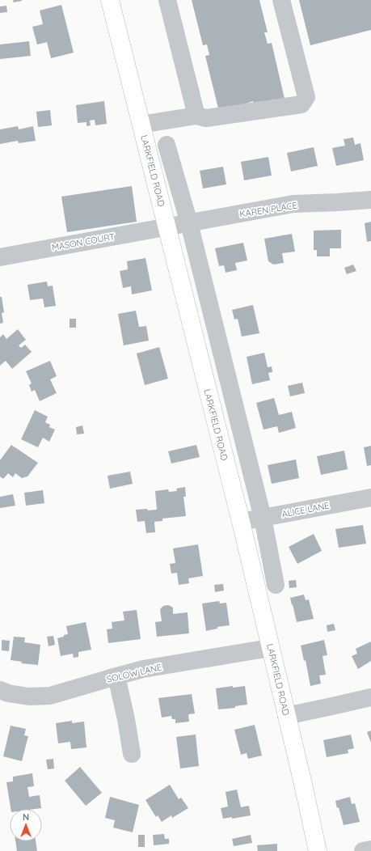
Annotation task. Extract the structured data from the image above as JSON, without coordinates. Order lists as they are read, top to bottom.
{
  "streets": {
    "main road": ["LARKFIELD ROAD"],
    "street": [
      "KAREN PLACE",
      "MASON COURT",
      "ALICE LANE",
      "SOLOW LANE"
    ]
  },
  "crossings": [
    ["LARKFIELD ROAD", "KAREN PLACE"],
    ["LARKFIELD ROAD", "MASON COURT"],
    ["LARKFIELD ROAD", "ALICE LANE"],
    ["LARKFIELD ROAD", "SOLOW LANE"],
    ["KAREN PLACE", "MASON COURT"]
  ],
  "north": "top"
}
